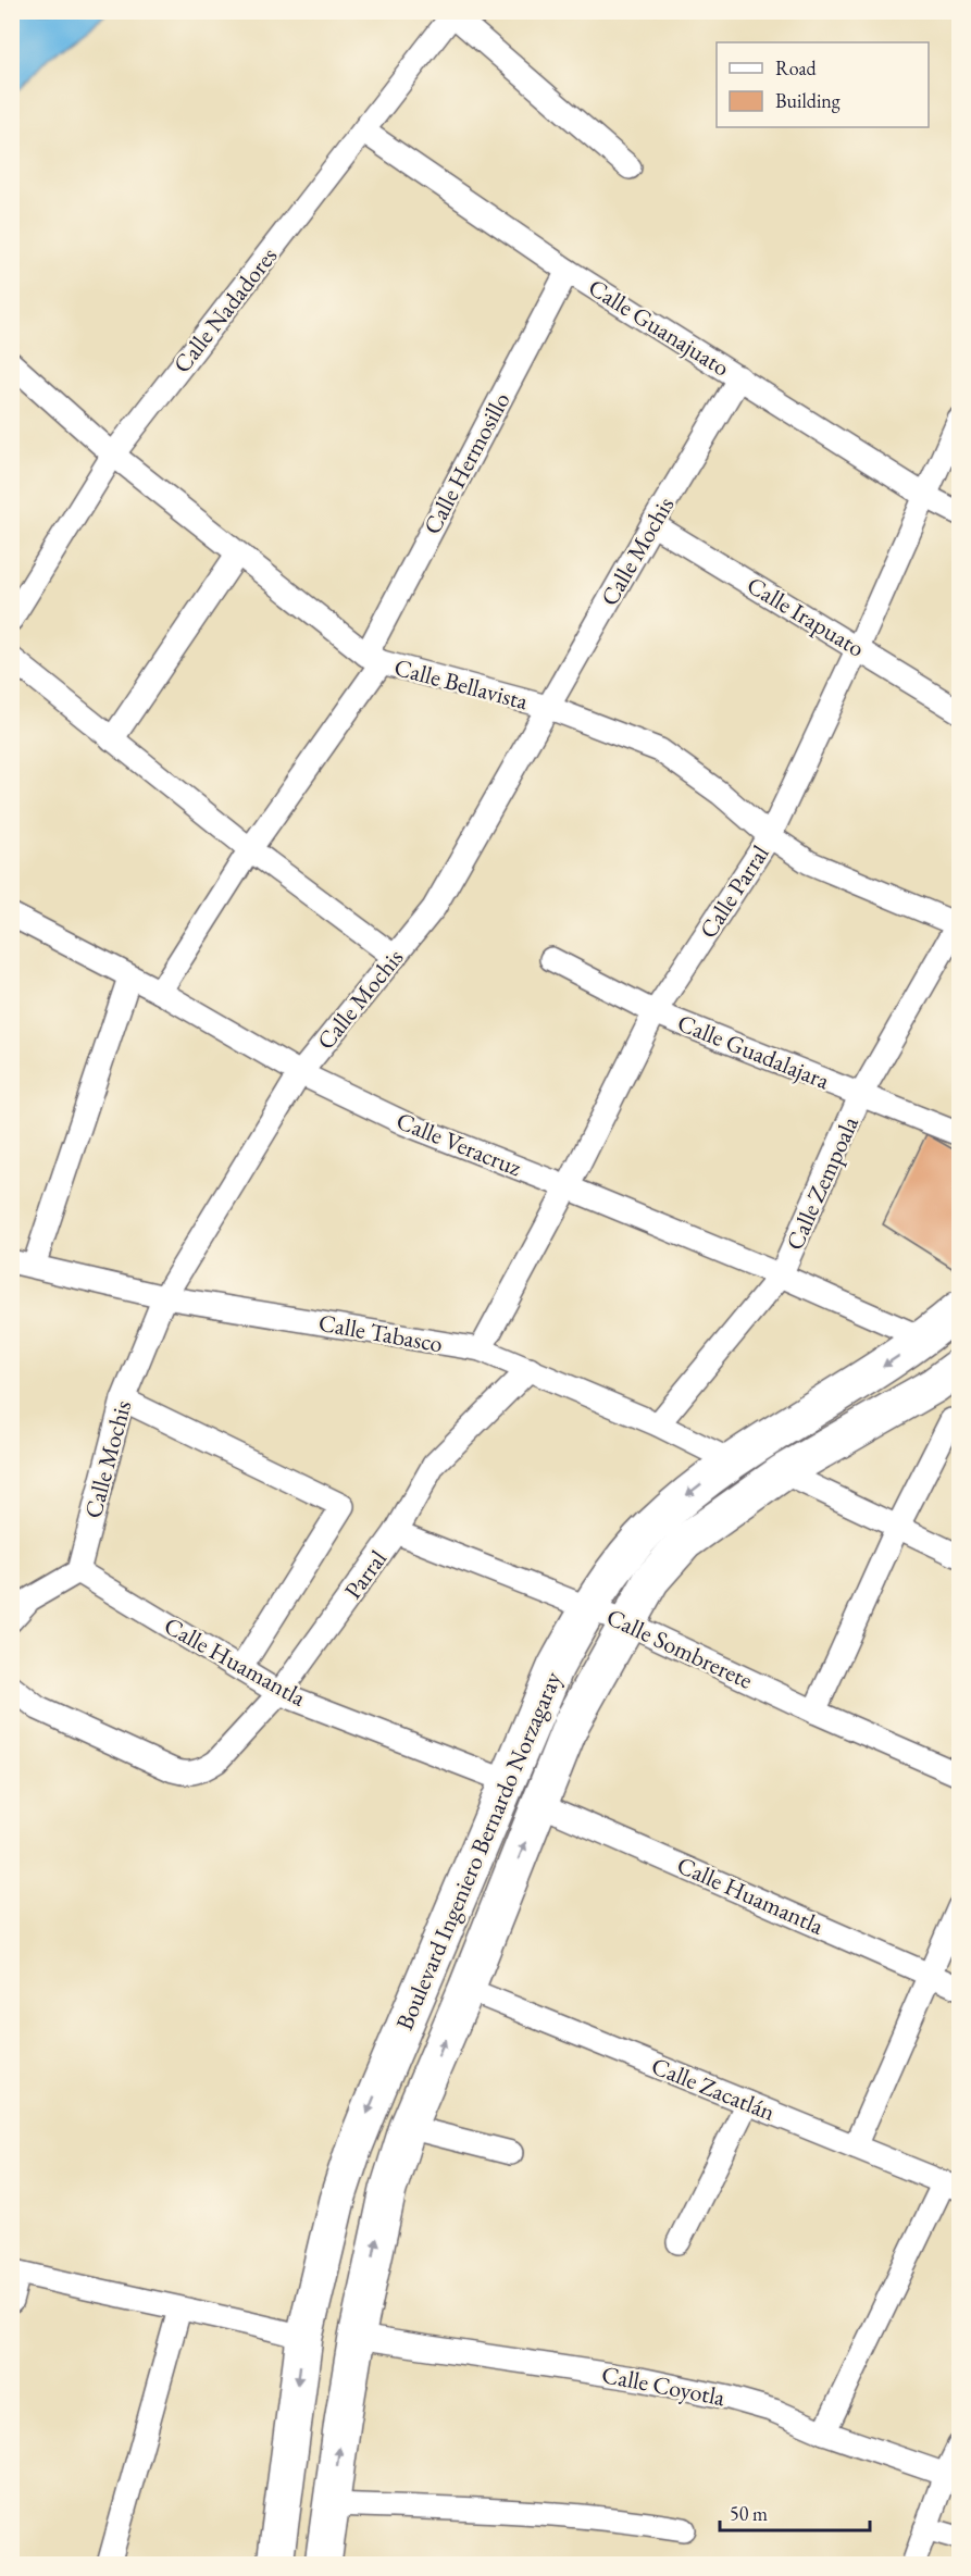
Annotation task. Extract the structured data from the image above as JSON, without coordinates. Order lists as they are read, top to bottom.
{
  "streets": {
    "main road": ["Boulevard Ingeniero Bernardo Norzagaray"],
    "street": [
      "Calle Nadadores",
      "Calle Guanajuato",
      "Calle Hermosillo",
      "Calle Mochis",
      "Calle Irapuato",
      "Calle Bellavista",
      "Calle Parral",
      "Calle Guadalajara",
      "Calle Veracruz",
      "Calle Zempoala",
      "Calle Tabasco",
      "Parral",
      "Calle Sombrerete",
      "Calle Huamantla",
      "Calle Zacatlán",
      "Calle Coyotla"
    ]
  },
  "crossings": [
    ["Calle Nadadores", "Calle Guanajuato"],
    ["Calle Nadadores", "Calle Bellavista"],
    ["Calle Guanajuato", "Calle Hermosillo"],
    ["Calle Guanajuato", "Calle Mochis"],
    ["Calle Guanajuato", "Calle Parral"],
    ["Calle Hermosillo", "Calle Bellavista"],
    ["Calle Hermosillo", "Calle Veracruz"],
    ["Calle Mochis", "Calle Irapuato"],
    ["Calle Mochis", "Calle Bellavista"],
    ["Calle Mochis", "Calle Veracruz"],
    ["Calle Mochis", "Calle Tabasco"],
    ["Calle Mochis", "Calle Huamantla"],
    ["Calle Irapuato", "Calle Parral"],
    ["Calle Bellavista", "Calle Parral"],
    ["Calle Bellavista", "Calle Zempoala"],
    ["Calle Parral", "Calle Guadalajara"],
    ["Calle Parral", "Calle Veracruz"],
    ["Calle Parral", "Calle Tabasco"],
    ["Calle Guadalajara", "Calle Zempoala"],
    ["Calle Veracruz", "Calle Zempoala"],
    ["Calle Veracruz", "Boulevard Ingeniero Bernardo Norzagaray"],
    ["Calle Zempoala", "Calle Tabasco"],
    ["Calle Tabasco", "Parral"],
    ["Calle Tabasco", "Boulevard Ingeniero Bernardo Norzagaray"],
    ["Parral", "Calle Sombrerete"],
    ["Parral", "Calle Huamantla"],
    ["Calle Sombrerete", "Boulevard Ingeniero Bernardo Norzagaray"],
    ["Calle Huamantla", "Boulevard Ingeniero Bernardo Norzagaray"],
    ["Boulevard Ingeniero Bernardo Norzagaray", "Calle Zacatlán"],
    ["Boulevard Ingeniero Bernardo Norzagaray", "Calle Coyotla"]
  ],
  "legend": ["Road", "Building"],
  "scale_bar": "50 m"
}
